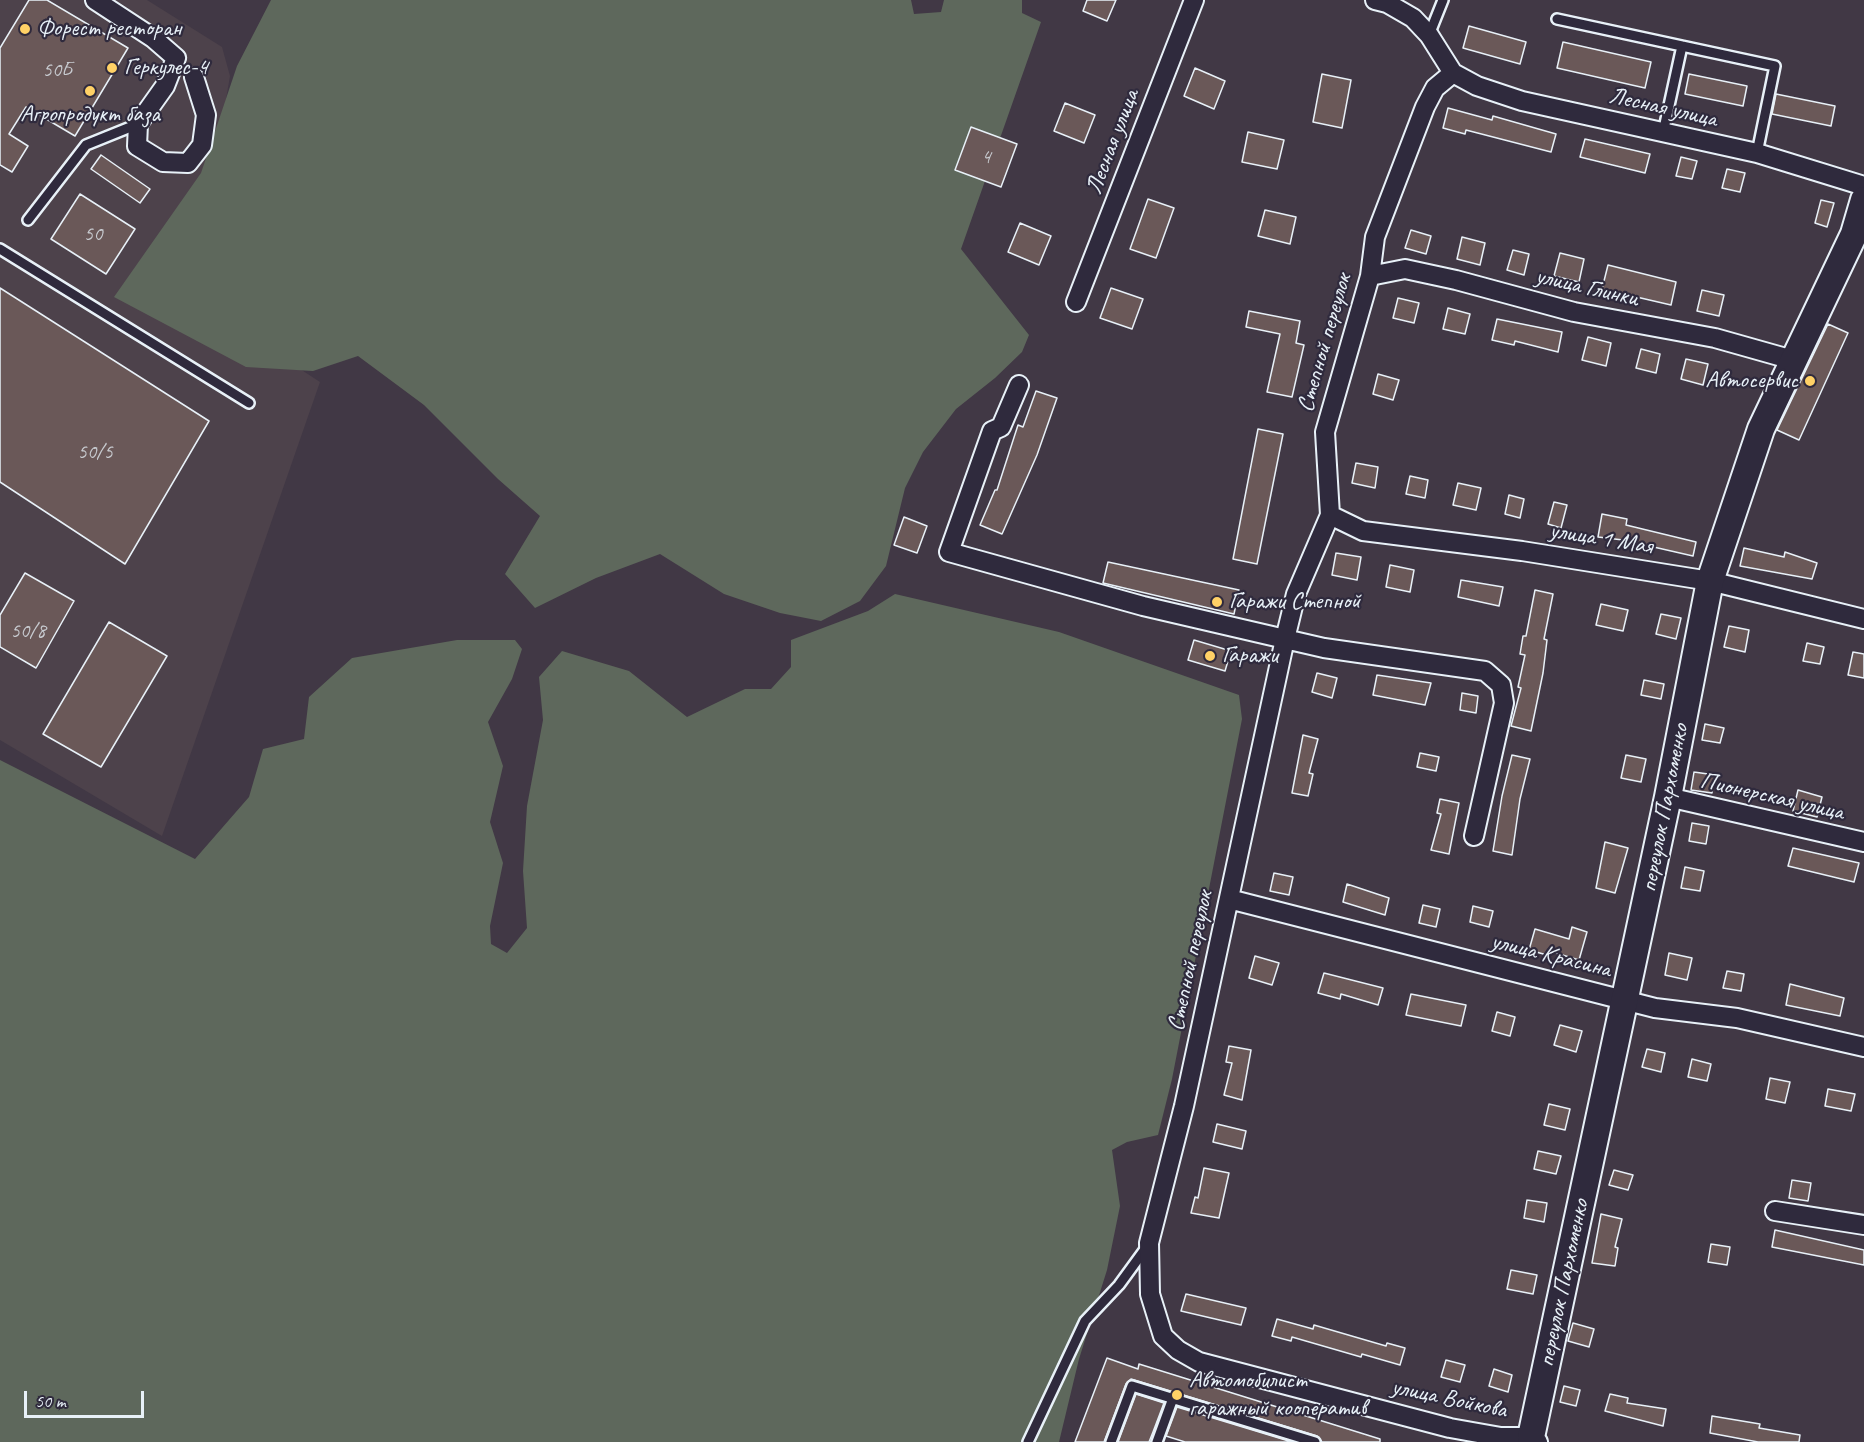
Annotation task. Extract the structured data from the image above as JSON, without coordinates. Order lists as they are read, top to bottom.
{
  "streets": {
    "street": [
      "Лесная улица",
      "улица Глинки",
      "Степной переулок",
      "улица 1 Мая",
      "Пионерская улица",
      "переулок Пархоменко",
      "улица Красина",
      "улица Войкова"
    ]
  },
  "crossings": [
    ["Лесная улица", "Степной переулок"],
    ["улица Глинки", "Степной переулок"],
    ["улица Глинки", "переулок Пархоменко"],
    ["Степной переулок", "улица 1 Мая"],
    ["Степной переулок", "улица Красина"],
    ["Степной переулок", "улица Войкова"],
    ["улица 1 Мая", "переулок Пархоменко"],
    ["Пионерская улица", "переулок Пархоменко"],
    ["переулок Пархоменко", "улица Красина"],
    ["переулок Пархоменко", "улица Войкова"]
  ],
  "places": [
    "Форест ресторан",
    "Геркулес-4",
    "Агропродукт база",
    "Автосервис",
    "Гаражи Степной",
    "Гаражи",
    "Автомобилист гаражный кооператив"
  ],
  "house_numbers": [
    "50Б",
    "4",
    "50",
    "50/5",
    "50/8"
  ],
  "scale_bar": "50 m"
}
